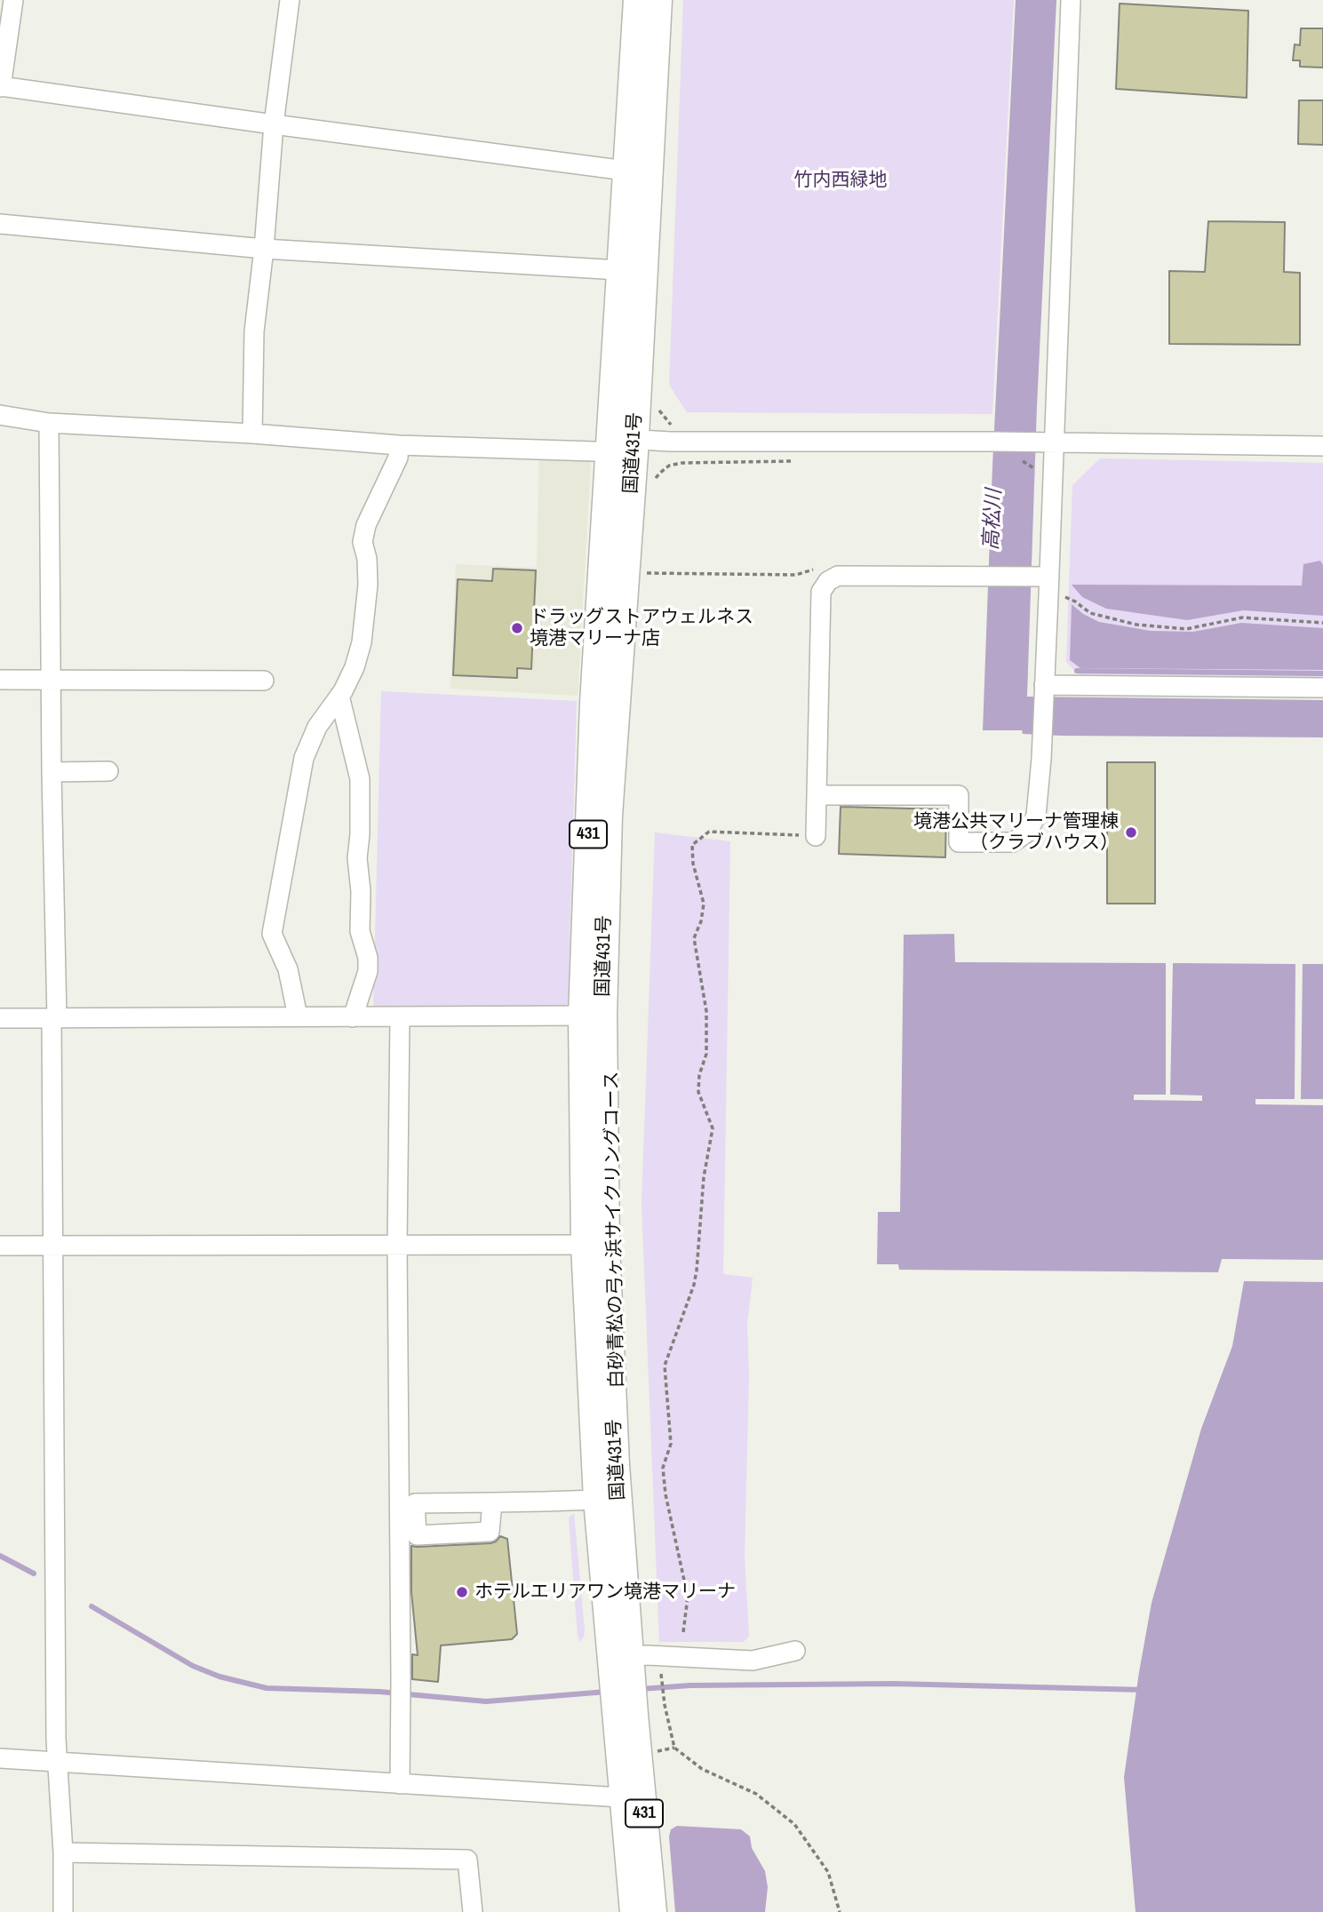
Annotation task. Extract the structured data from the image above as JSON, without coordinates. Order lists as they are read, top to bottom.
{
  "streets": {
    "highway": ["国道431号", "431"]
  },
  "water": ["高松川"],
  "parks": ["竹内西緑地"],
  "places": ["ドラッグストアウェルネス 境港マリーナ店", "境港公共マリーナ管理棟 （クラブハウス）", "ホテルエリアワン境港マリーナ"]
}
